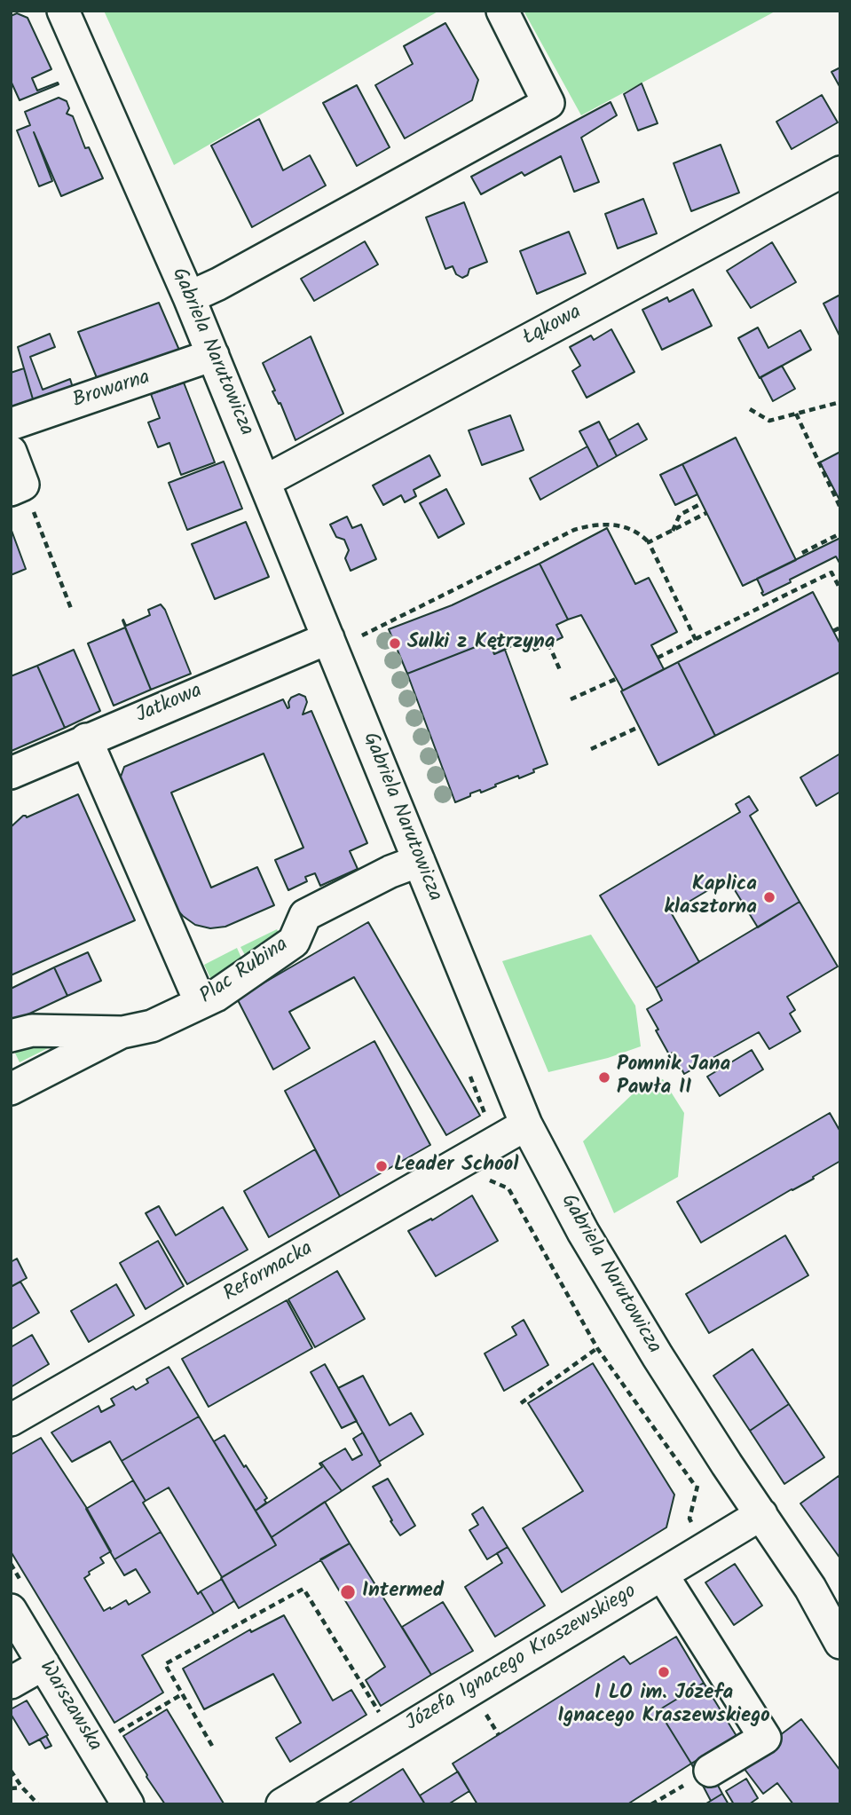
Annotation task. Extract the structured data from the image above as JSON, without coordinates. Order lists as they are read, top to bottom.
{
  "streets": {
    "street": [
      "Łąkowa",
      "Gabriela Narutowicza",
      "Browarna",
      "Jatkowa",
      "Plac Rubina",
      "Reformacka",
      "Józefa Ignacego Kraszewskiego",
      "Warszawska"
    ]
  },
  "crossings": [
    ["Łąkowa", "Gabriela Narutowicza"],
    ["Gabriela Narutowicza", "Browarna"],
    ["Gabriela Narutowicza", "Jatkowa"],
    ["Gabriela Narutowicza", "Plac Rubina"],
    ["Gabriela Narutowicza", "Reformacka"],
    ["Gabriela Narutowicza", "Józefa Ignacego Kraszewskiego"]
  ],
  "places": [
    "Sulki z Kętrzyna",
    "Kaplica klasztorna",
    "Pomnik Jana Pawła II",
    "Leader School",
    "Intermed",
    "I LO im. Józefa Ignacego Kraszewskiego"
  ]
}
